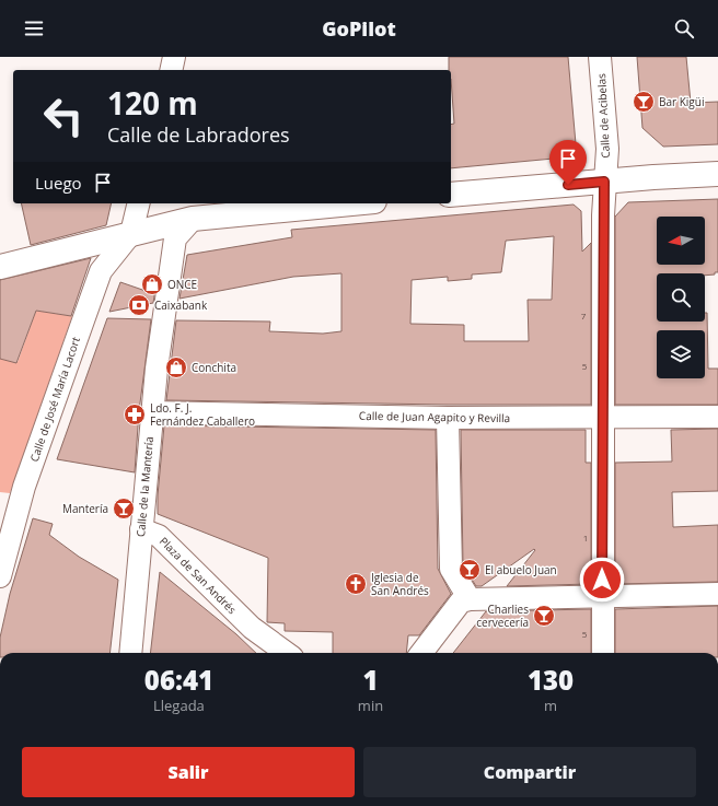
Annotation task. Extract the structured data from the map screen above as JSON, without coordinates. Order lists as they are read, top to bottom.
{
  "streets": {
    "street": [
      "Calle de Acibelas",
      "Calle de José María Lacort",
      "Calle de Juan Agapito y Revilla",
      "Calle de la Mantería",
      "Plaza de San Andrés"
    ]
  },
  "crossings": [
    ["Calle de Acibelas", "Calle de Juan Agapito y Revilla"],
    ["Calle de Juan Agapito y Revilla", "Calle de la Mantería"],
    ["Calle de la Mantería", "Plaza de San Andrés"]
  ],
  "places": {
    "bar": [
      "Bar Kigüi",
      "Mantería",
      "El abuelo Juan",
      "Charlies cervecería"
    ],
    "shop": ["ONCE", "Conchita"],
    "bank": ["Caixabank"],
    "pharmacy": ["Ldo. F. J. Fernández Caballero"],
    "church": ["Iglesia de San Andrés"]
  },
  "house_numbers": [
    "7",
    "5",
    "1",
    "5"
  ],
  "north": "left",
  "page": {
    "header": "GoPilot",
    "turn": ["120 m", "Calle de Labradores"],
    "then": "Luego",
    "eta": [
      "06:41",
      "Llegada",
      "1",
      "min",
      "130",
      "m"
    ],
    "buttons": ["Salir", "Compartir"]
  }
}
